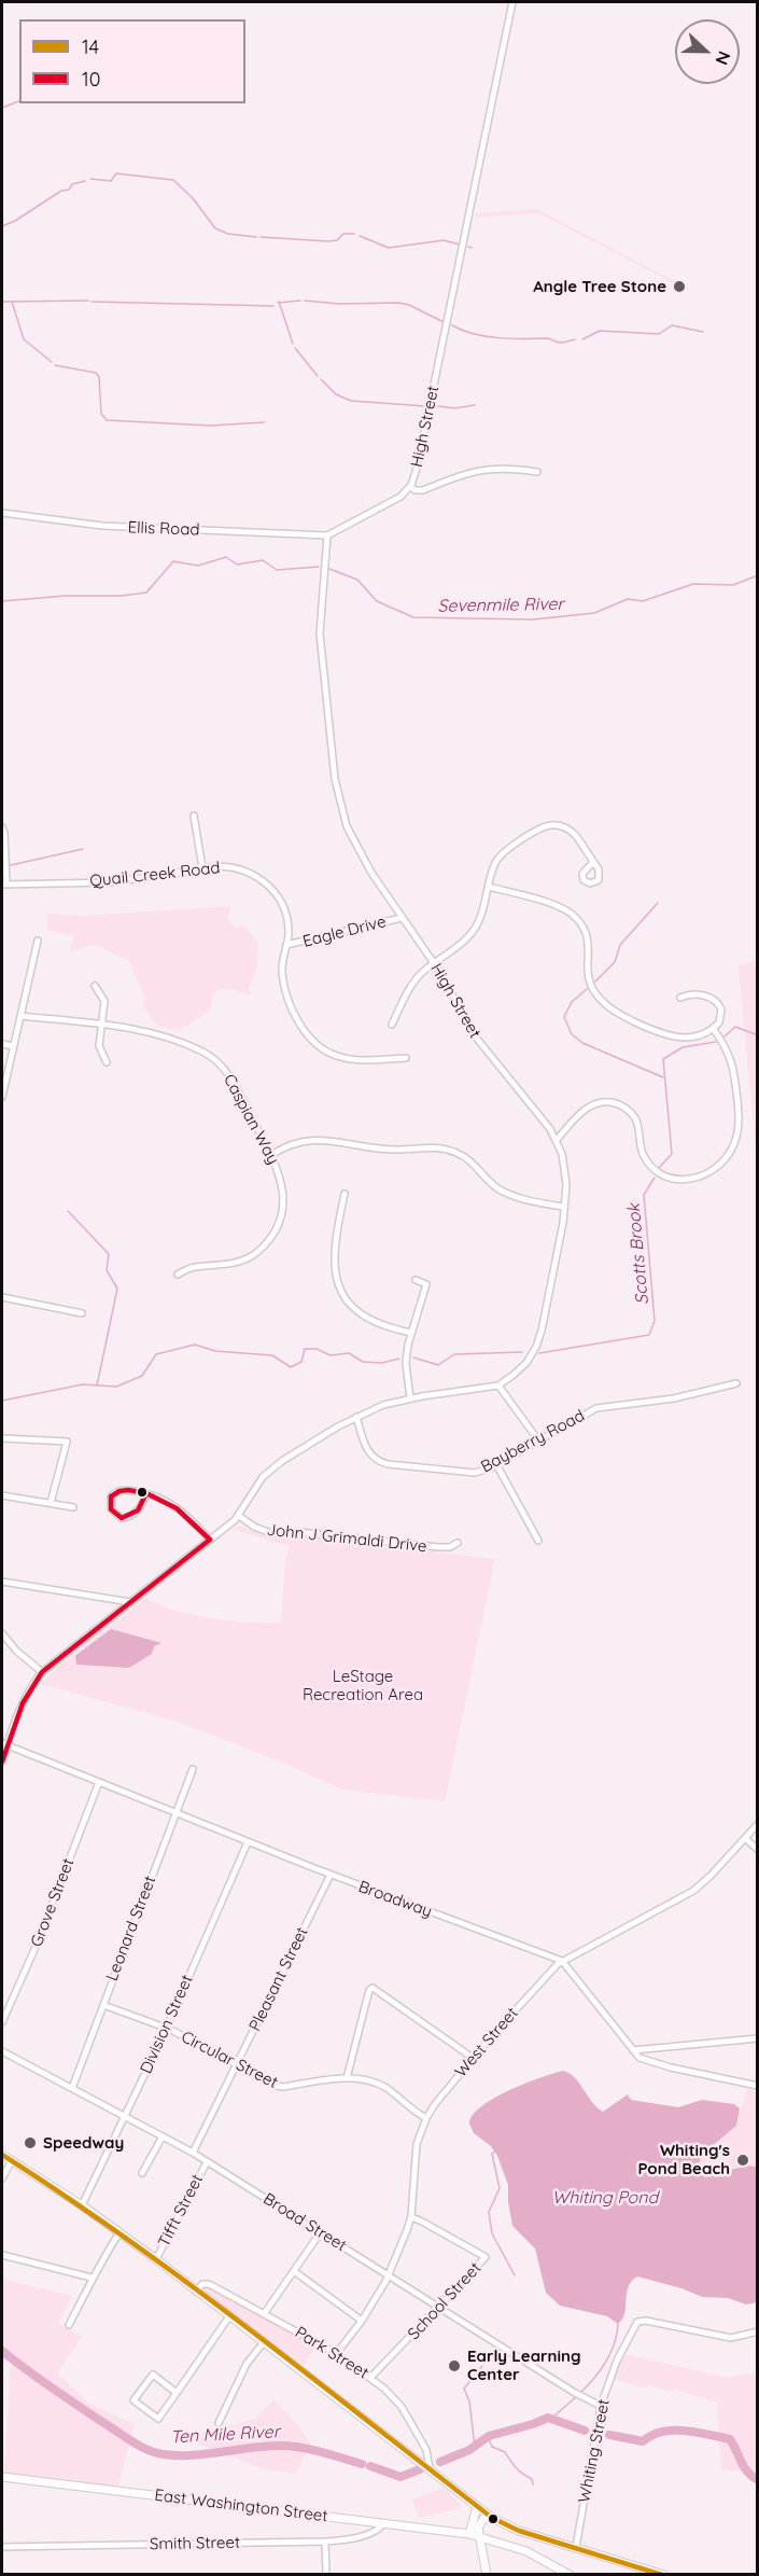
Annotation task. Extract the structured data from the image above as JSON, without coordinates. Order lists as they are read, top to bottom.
{
  "streets": {
    "main road": ["East Washington Street"],
    "street": [
      "High Street",
      "Ellis Road",
      "Quail Creek Road",
      "Eagle Drive",
      "Caspian Way",
      "Bayberry Road",
      "John J Grimaldi Drive",
      "Broadway",
      "Grove Street",
      "Leonard Street",
      "Pleasant Street",
      "Division Street",
      "West Street",
      "Circular Street",
      "Tifft Street",
      "Broad Street",
      "School Street",
      "Park Street",
      "Whiting Street",
      "Smith Street"
    ]
  },
  "crossings": [
    ["High Street", "Ellis Road"],
    ["High Street", "Eagle Drive"],
    ["Quail Creek Road", "Eagle Drive"],
    ["Broadway", "Grove Street"],
    ["Broadway", "Leonard Street"],
    ["Broadway", "Pleasant Street"],
    ["Broadway", "Division Street"],
    ["Broadway", "West Street"],
    ["Leonard Street", "Circular Street"],
    ["Leonard Street", "Broad Street"],
    ["Pleasant Street", "Circular Street"],
    ["Pleasant Street", "Broad Street"],
    ["Division Street", "Circular Street"],
    ["Division Street", "Broad Street"],
    ["West Street", "Circular Street"],
    ["West Street", "Broad Street"],
    ["West Street", "School Street"],
    ["West Street", "Park Street"],
    ["Tifft Street", "Broad Street"],
    ["Broad Street", "School Street"],
    ["Broad Street", "Whiting Street"],
    ["School Street", "Park Street"],
    ["East Washington Street", "Smith Street"]
  ],
  "water": [
    "Sevenmile River",
    "Scotts Brook",
    "Whiting Pond",
    "Ten Mile River"
  ],
  "parks": ["LeStage Recreation Area"],
  "places": [
    "Angle Tree Stone",
    "Speedway",
    "Whiting's Pond Beach",
    "Early Learning Center"
  ],
  "lines": ["transit line 10", "transit line 14"],
  "legend": ["14", "10"],
  "north": "right"
}
